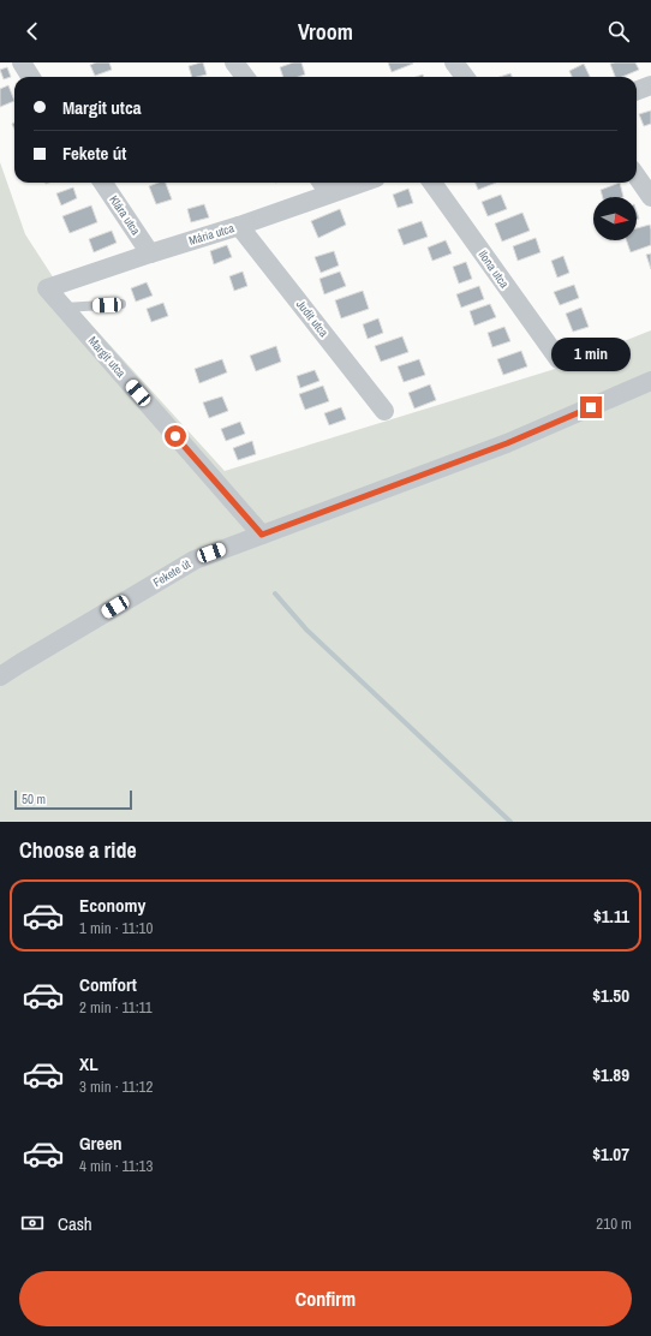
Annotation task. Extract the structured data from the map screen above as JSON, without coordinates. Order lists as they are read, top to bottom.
{
  "streets": {
    "street": [
      "Klára utca",
      "Mária utca",
      "Ilona utca",
      "Judit utca",
      "Margit utca",
      "Fekete út"
    ]
  },
  "crossings": [
    ["Klára utca", "Mária utca"],
    ["Mária utca", "Judit utca"],
    ["Mária utca", "Margit utca"],
    ["Margit utca", "Fekete út"]
  ],
  "scale_bar": "50 m",
  "north": "right",
  "page": {
    "header": "Vroom",
    "banner": ["Margit utca", "Fekete út"],
    "bubble": "1 min",
    "scale": "50 m",
    "heading": "Choose a ride",
    "list": [
      {
        "name": "Economy",
        "note": "1 min · 11:10",
        "value": "$1.11"
      },
      {
        "name": "Comfort",
        "note": "2 min · 11:11",
        "value": "$1.50"
      },
      {
        "name": "XL",
        "note": "3 min · 11:12",
        "value": "$1.89"
      },
      {
        "name": "Green",
        "note": "4 min · 11:13",
        "value": "$1.07"
      }
    ],
    "pay": ["Cash", "210 m"],
    "buttons": "Confirm"
  }
}
